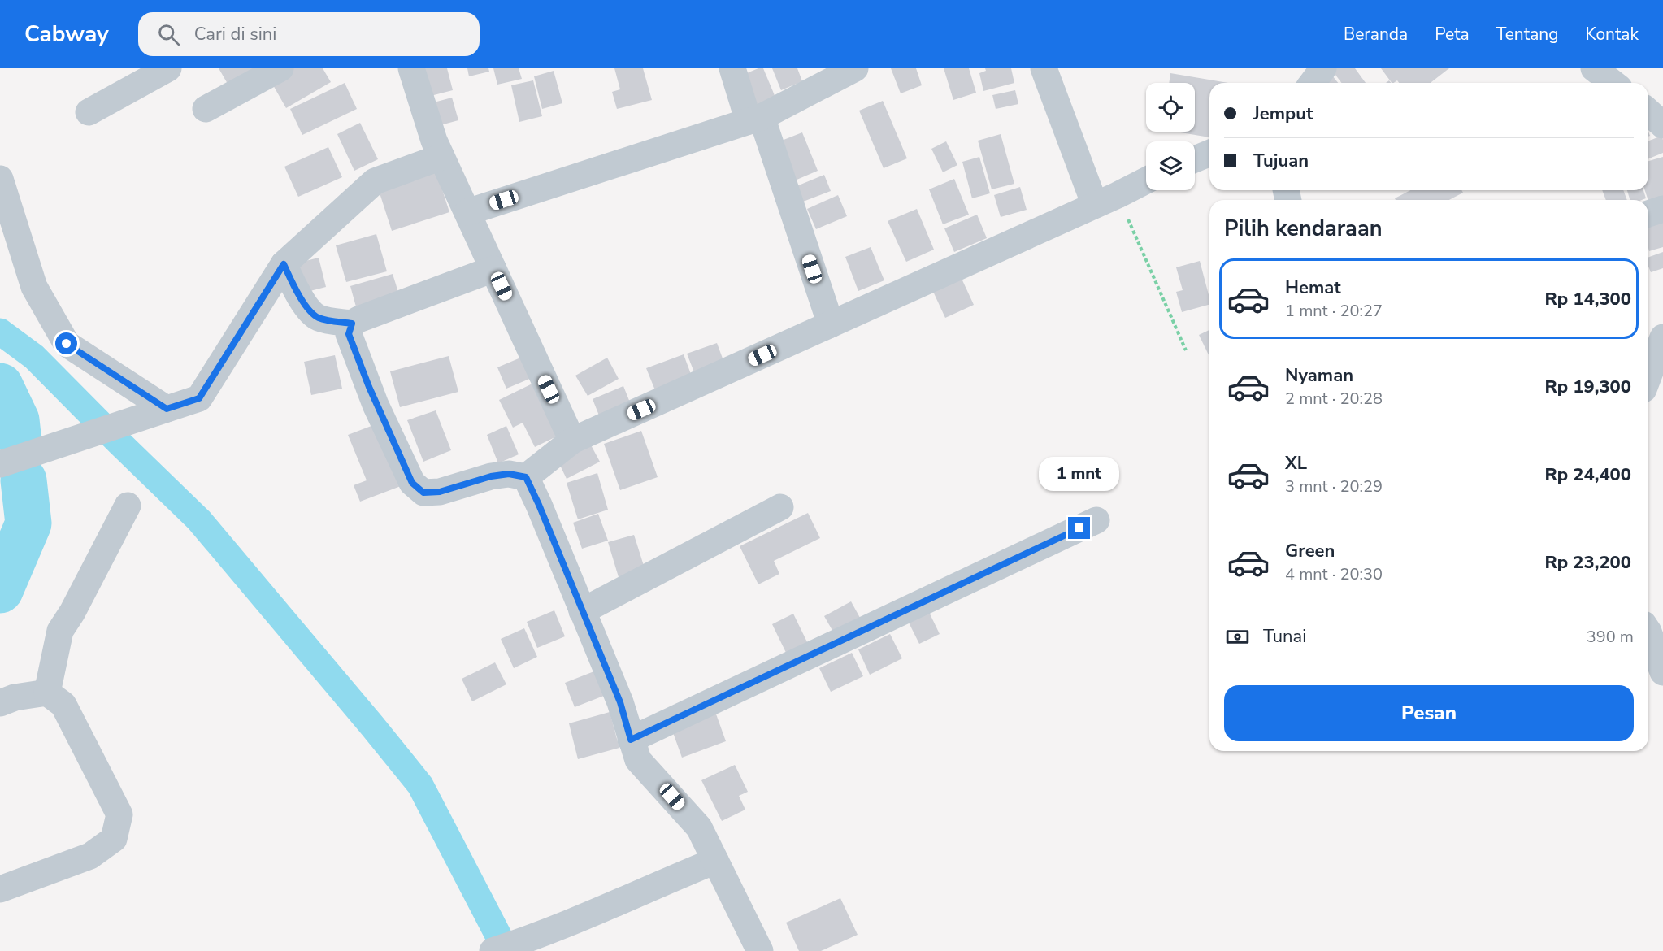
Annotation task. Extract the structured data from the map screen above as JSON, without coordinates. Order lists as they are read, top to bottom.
{
  "page": {
    "header": "Cabway",
    "search": "Cari di sini",
    "nav": [
      "Beranda",
      "Peta",
      "Tentang",
      "Kontak"
    ],
    "banner": ["Jemput", "Tujuan"],
    "heading": "Pilih kendaraan",
    "list": [
      {
        "name": "Hemat",
        "note": "1 mnt · 20:27",
        "value": "Rp 14,300"
      },
      {
        "name": "Nyaman",
        "note": "2 mnt · 20:28",
        "value": "Rp 19,300"
      },
      {
        "name": "XL",
        "note": "3 mnt · 20:29",
        "value": "Rp 24,400"
      },
      {
        "name": "Green",
        "note": "4 mnt · 20:30",
        "value": "Rp 23,200"
      }
    ],
    "bubble": "1 mnt",
    "pay": ["Tunai", "390 m"],
    "buttons": "Pesan"
  }
}
